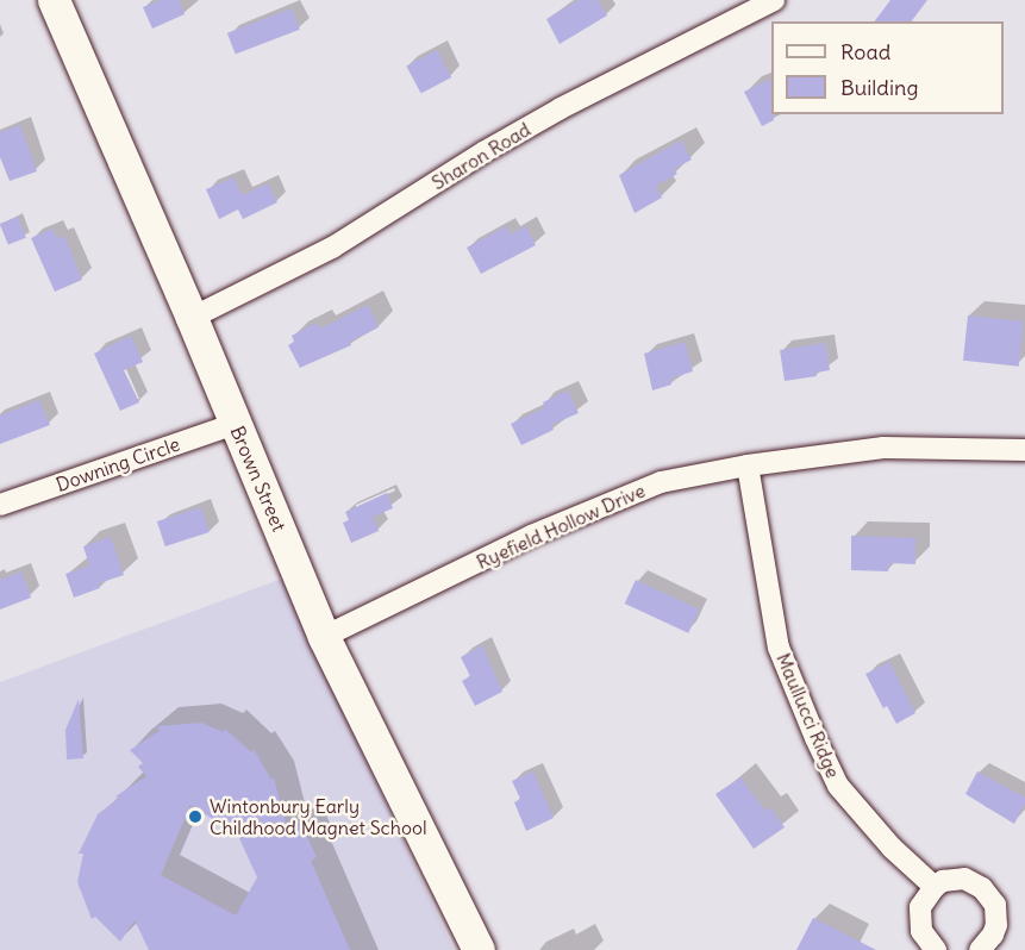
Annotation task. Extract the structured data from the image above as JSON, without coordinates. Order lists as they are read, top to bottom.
{
  "streets": {
    "street": [
      "Sharon Road",
      "Downing Circle",
      "Brown Street",
      "Ryefield Hollow Drive",
      "Maullucci Ridge"
    ]
  },
  "crossings": [
    ["Sharon Road", "Brown Street"],
    ["Downing Circle", "Brown Street"],
    ["Brown Street", "Ryefield Hollow Drive"],
    ["Ryefield Hollow Drive", "Maullucci Ridge"]
  ],
  "places": ["Wintonbury Early Childhood Magnet School"],
  "legend": ["Road", "Building"]
}
